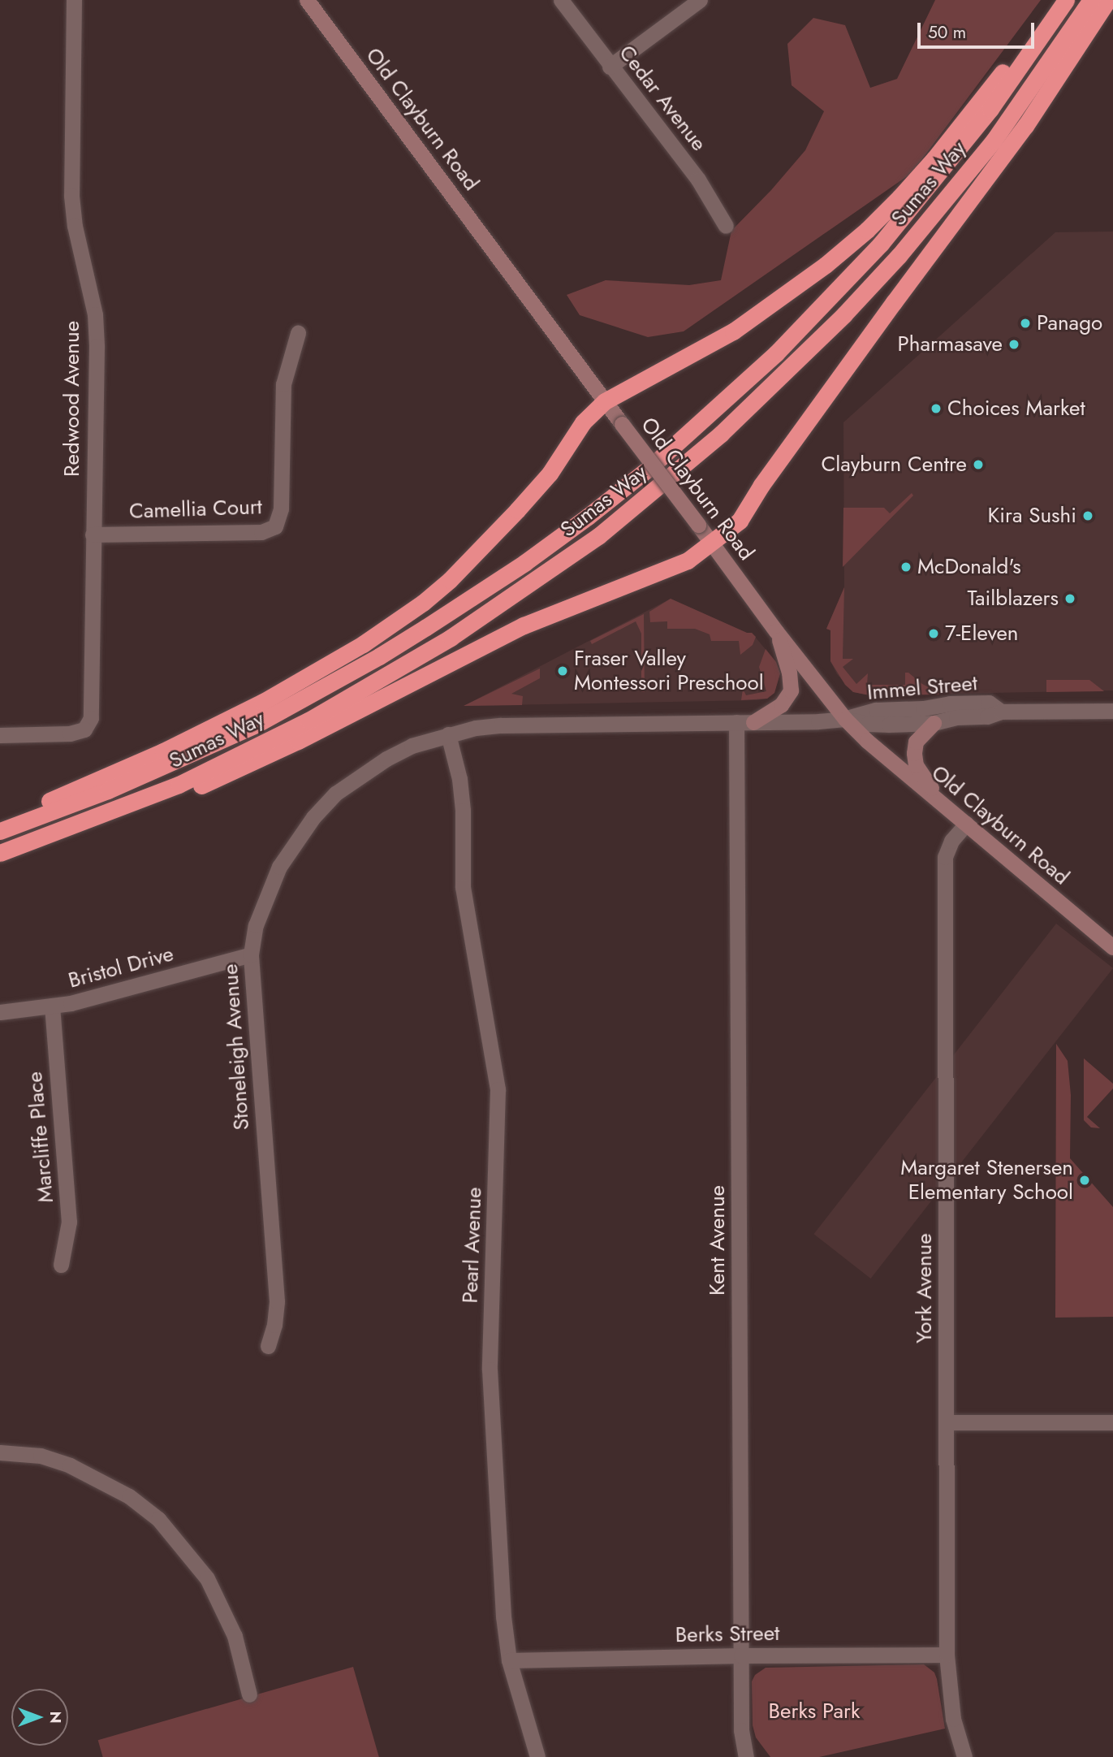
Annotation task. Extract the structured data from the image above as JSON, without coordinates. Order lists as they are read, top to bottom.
{
  "streets": {
    "highway": ["Sumas Way"],
    "main road": ["Old Clayburn Road"],
    "street": [
      "Cedar Avenue",
      "Redwood Avenue",
      "Camellia Court",
      "Immel Street",
      "Bristol Drive",
      "Stoneleigh Avenue",
      "Marcliffe Place",
      "Kent Avenue",
      "Pearl Avenue",
      "York Avenue",
      "Berks Street"
    ]
  },
  "crossings": [
    ["Old Clayburn Road", "Immel Street"],
    ["Old Clayburn Road", "York Avenue"],
    ["Redwood Avenue", "Camellia Court"],
    ["Immel Street", "Stoneleigh Avenue"],
    ["Immel Street", "Kent Avenue"],
    ["Immel Street", "Pearl Avenue"],
    ["Bristol Drive", "Stoneleigh Avenue"],
    ["Bristol Drive", "Marcliffe Place"],
    ["Stoneleigh Avenue", "Pearl Avenue"],
    ["Kent Avenue", "Berks Street"],
    ["Pearl Avenue", "Berks Street"],
    ["York Avenue", "Berks Street"]
  ],
  "parks": ["Berks Park"],
  "places": [
    "Panago",
    "Pharmasave",
    "Choices Market",
    "Clayburn Centre",
    "Kira Sushi",
    "McDonald's",
    "Tailblazers",
    "7-Eleven",
    "Fraser Valley Montessori Preschool",
    "Margaret Stenersen Elementary School"
  ],
  "scale_bar": "50 m",
  "north": "right"
}
